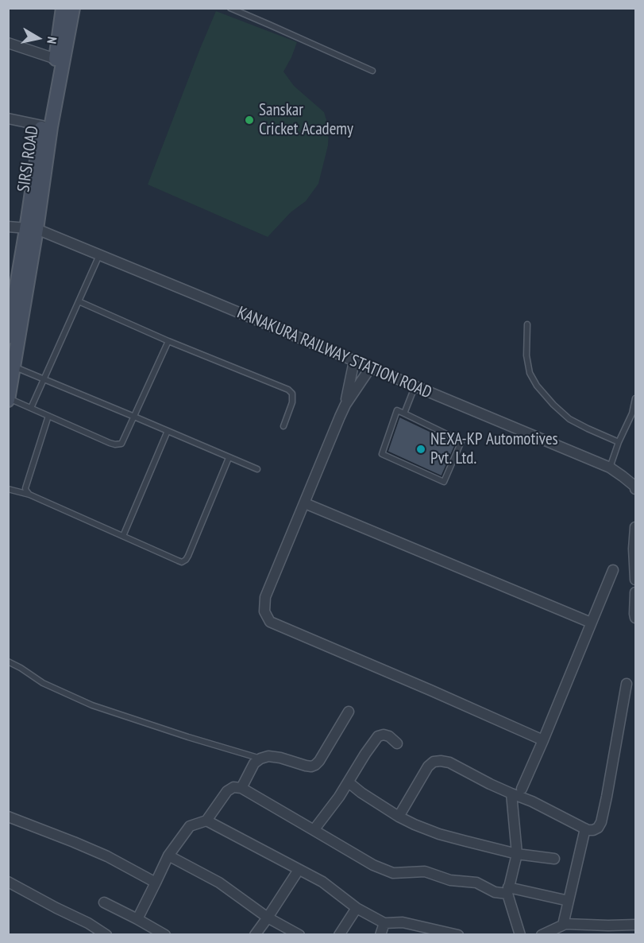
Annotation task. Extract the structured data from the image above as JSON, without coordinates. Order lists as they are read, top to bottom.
{
  "streets": {
    "main road": ["SIRSI ROAD"],
    "street": ["KANAKURA RAILWAY STATION ROAD"]
  },
  "crossings": [
    ["SIRSI ROAD", "KANAKURA RAILWAY STATION ROAD"]
  ],
  "places": ["Sanskar Cricket Academy", "NEXA-KP Automotives Pvt. Ltd."],
  "north": "right"
}
